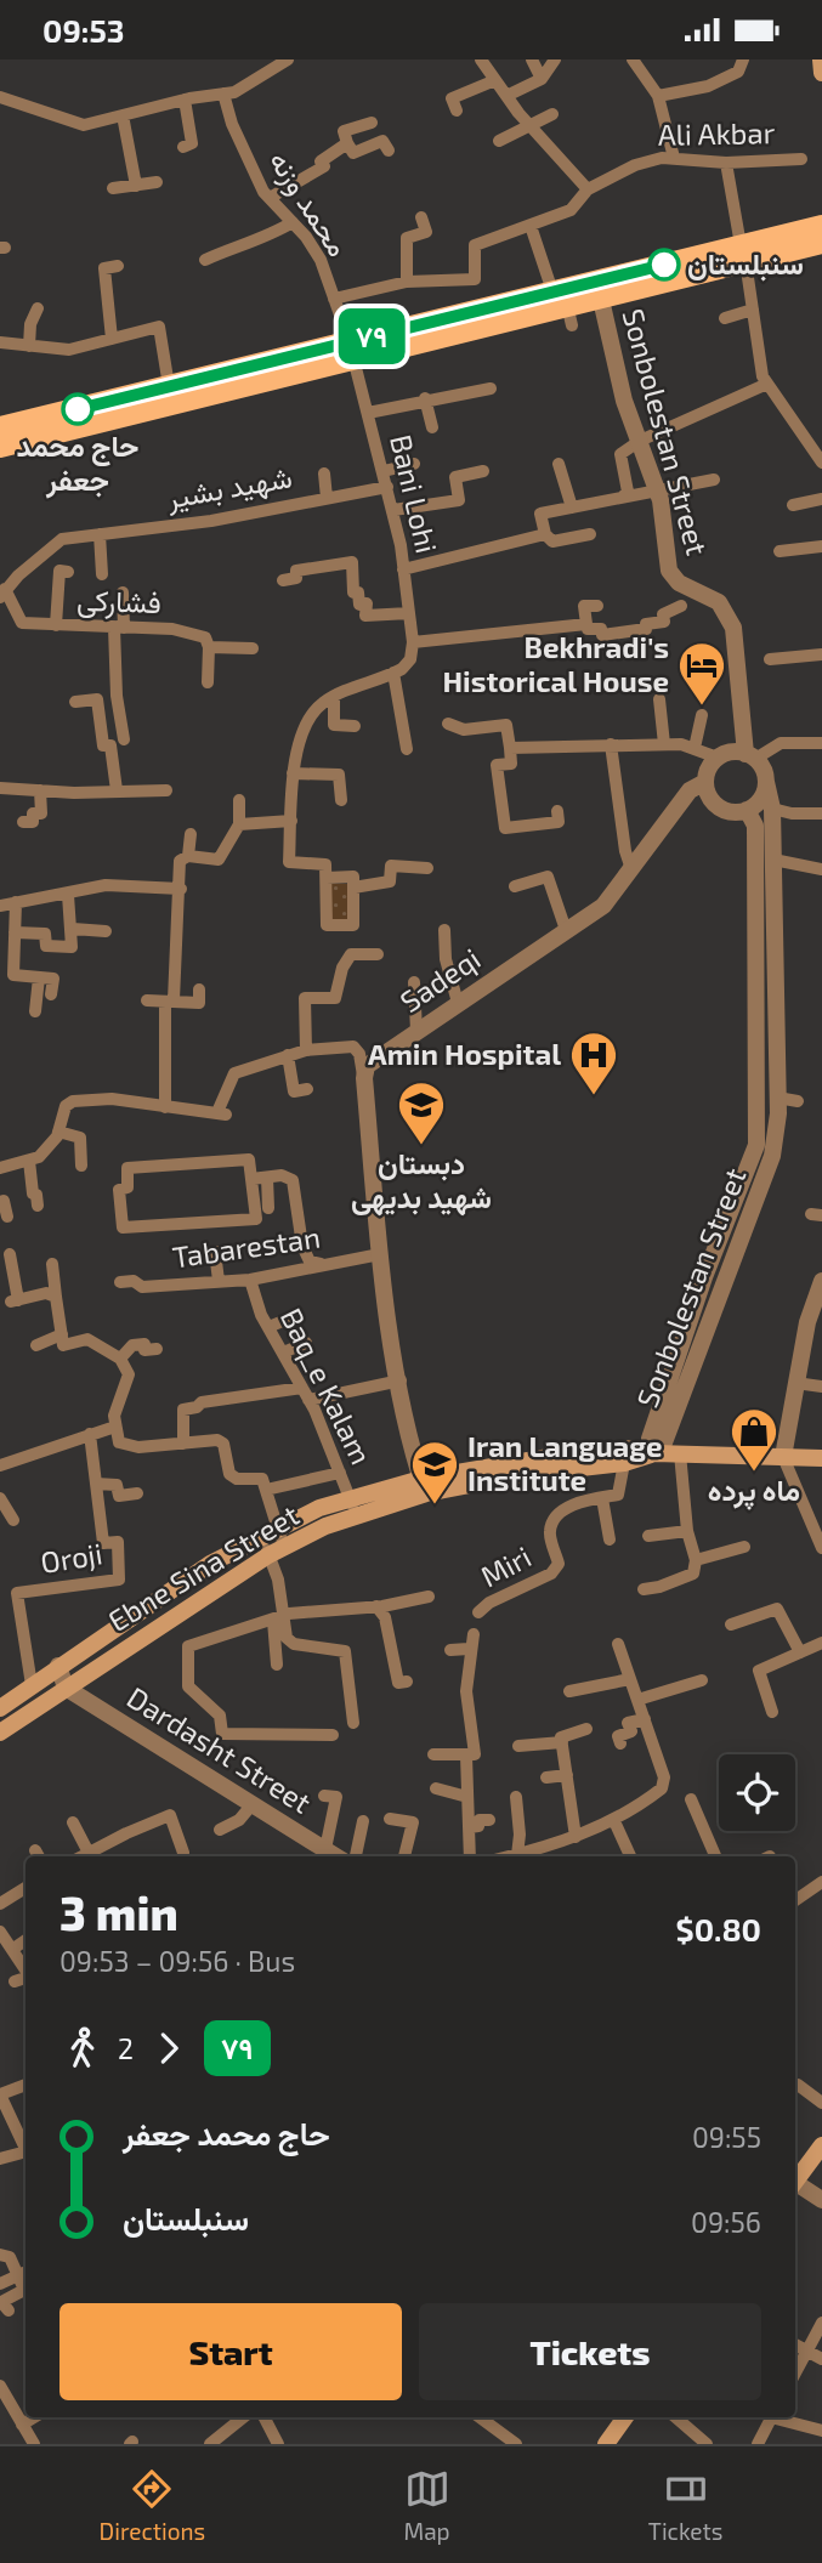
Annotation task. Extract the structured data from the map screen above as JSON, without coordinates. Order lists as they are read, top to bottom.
{
  "streets": {
    "main road": ["Ebne Sina Street"],
    "street": [
      "Ali Akbar",
      "محمد وزنه",
      "Sonbolestan Street",
      "شهید بشیر",
      "Bani Lohi",
      "فشارکی",
      "Sadeqi",
      "Tabarestan",
      "Baq_e Kalam",
      "Oroji",
      "Miri",
      "Dardasht Street"
    ]
  },
  "crossings": [
    ["Ali Akbar", "محمد وزنه"],
    ["محمد وزنه", "Bani Lohi"],
    ["Sonbolestan Street", "Sadeqi"],
    ["Sonbolestan Street", "Ebne Sina Street"],
    ["شهید بشیر", "Bani Lohi"],
    ["شهید بشیر", "فشارکی"],
    ["Tabarestan", "Baq_e Kalam"],
    ["Baq_e Kalam", "Ebne Sina Street"],
    ["Oroji", "Ebne Sina Street"],
    ["Ebne Sina Street", "Dardasht Street"]
  ],
  "places": {
    "other": ["سنبلستان", "حاج محمد جعفر"],
    "hotel": ["Bekhradi's Historical House"],
    "hospital": ["Amin Hospital"],
    "school or university": ["دبستان شهید بدیهی", "Iran Language Institute"],
    "shop": ["ماه پرده"]
  },
  "lines": ["bus line ۷۹"],
  "page": {
    "status": "09:53",
    "on_map": "۷۹",
    "heading": ["3 min", "09:53 – 09:56 · Bus", "$0.80"],
    "legs": ["2", "۷۹"],
    "list": [
      {
        "name": "حاج محمد جعفر",
        "value": "09:55"
      },
      {
        "name": "سنبلستان",
        "value": "09:56"
      }
    ],
    "buttons": ["Start", "Tickets"],
    "tabs": ["Directions", "Map", "Tickets"]
  }
}
